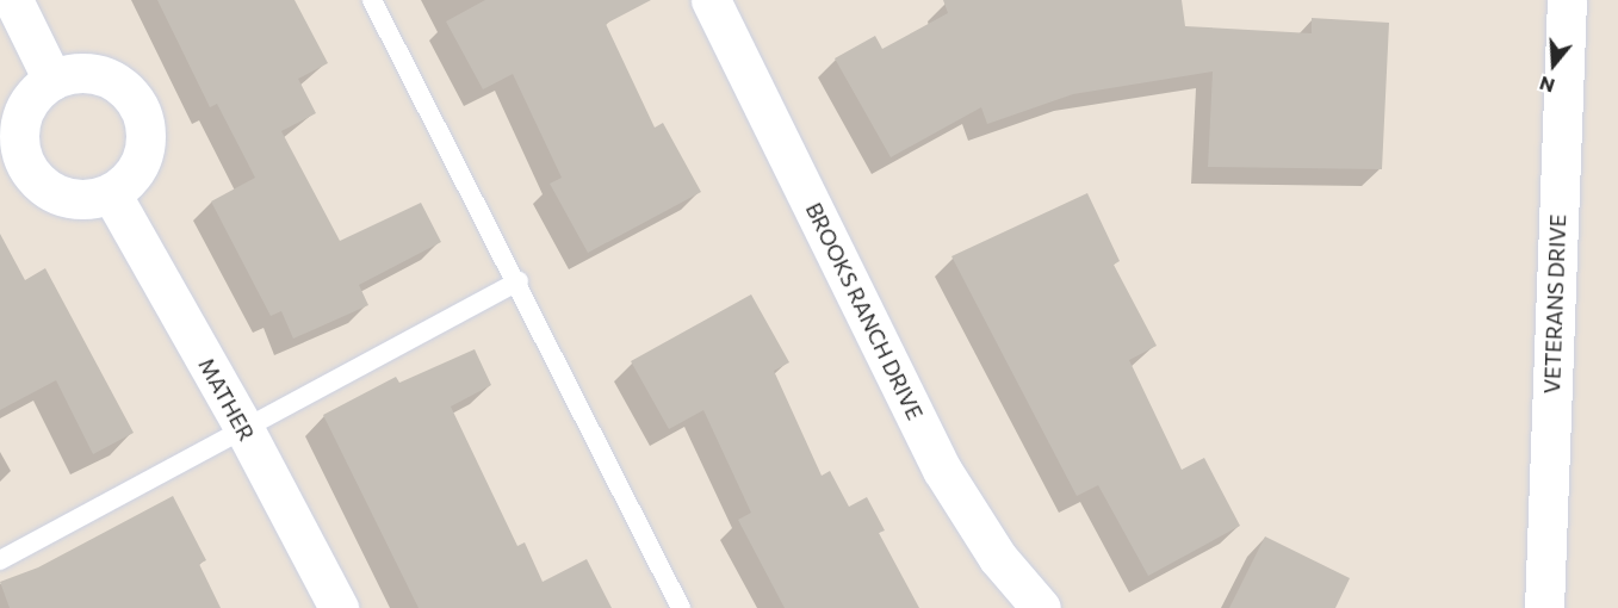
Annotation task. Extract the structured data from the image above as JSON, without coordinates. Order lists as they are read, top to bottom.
{
  "streets": {
    "street": ["VETERANS DRIVE", "BROOKS RANCH DRIVE", "MATHER"]
  },
  "north": "bottom"
}
